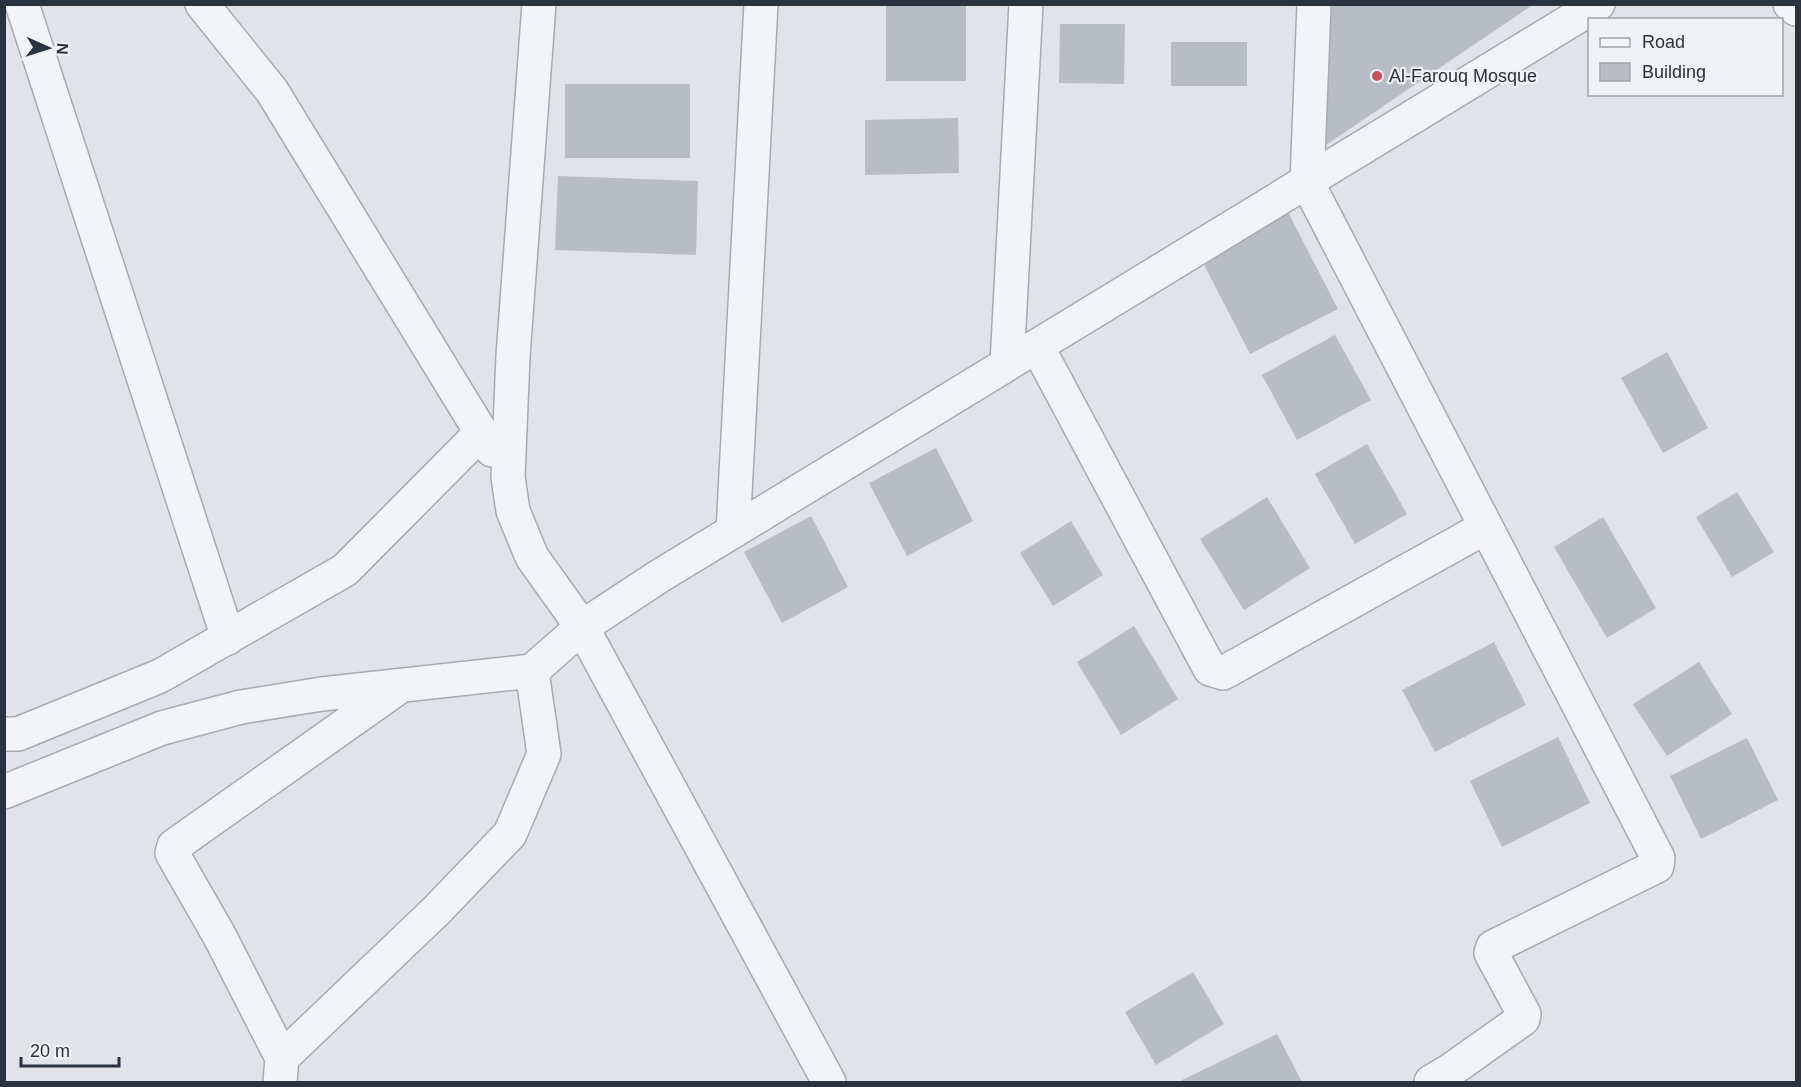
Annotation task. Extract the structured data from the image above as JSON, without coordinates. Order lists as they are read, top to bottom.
{
  "places": ["Al-Farouq Mosque"],
  "legend": ["Road", "Building"],
  "scale_bar": "20 m",
  "north": "right"
}
